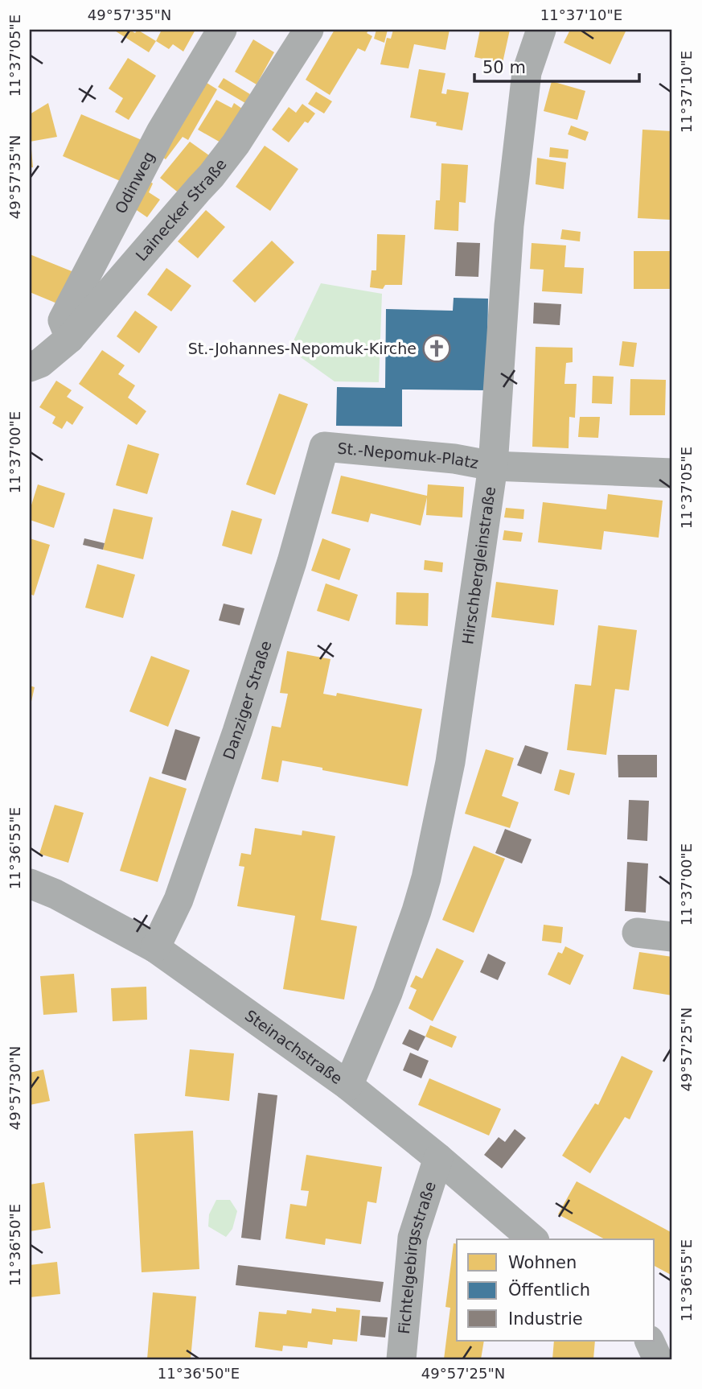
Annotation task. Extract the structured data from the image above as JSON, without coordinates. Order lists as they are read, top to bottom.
{
  "streets": {
    "street": [
      "Odinweg",
      "Lainecker Straße",
      "St.-Nepomuk-Platz",
      "Hirschbergleinstraße",
      "Danziger Straße",
      "Steinachstraße",
      "Fichtelgebirgsstraße"
    ]
  },
  "crossings": [
    ["Odinweg", "Lainecker Straße"],
    ["St.-Nepomuk-Platz", "Hirschbergleinstraße"],
    ["St.-Nepomuk-Platz", "Danziger Straße"],
    ["Hirschbergleinstraße", "Steinachstraße"],
    ["Danziger Straße", "Steinachstraße"],
    ["Steinachstraße", "Fichtelgebirgsstraße"]
  ],
  "places": {
    "church": ["St.-Johannes-Nepomuk-Kirche"]
  },
  "legend": ["Wohnen", "Öffentlich", "Industrie"],
  "scale_bar": "50 m",
  "coordinates": [
    "49°57'35\"N",
    "11°37'10\"E",
    "11°37'05\"E",
    "11°37'00\"E",
    "11°36'55\"E",
    "49°57'25\"N",
    "49°57'30\"N",
    "11°36'50\"E"
  ]
}
